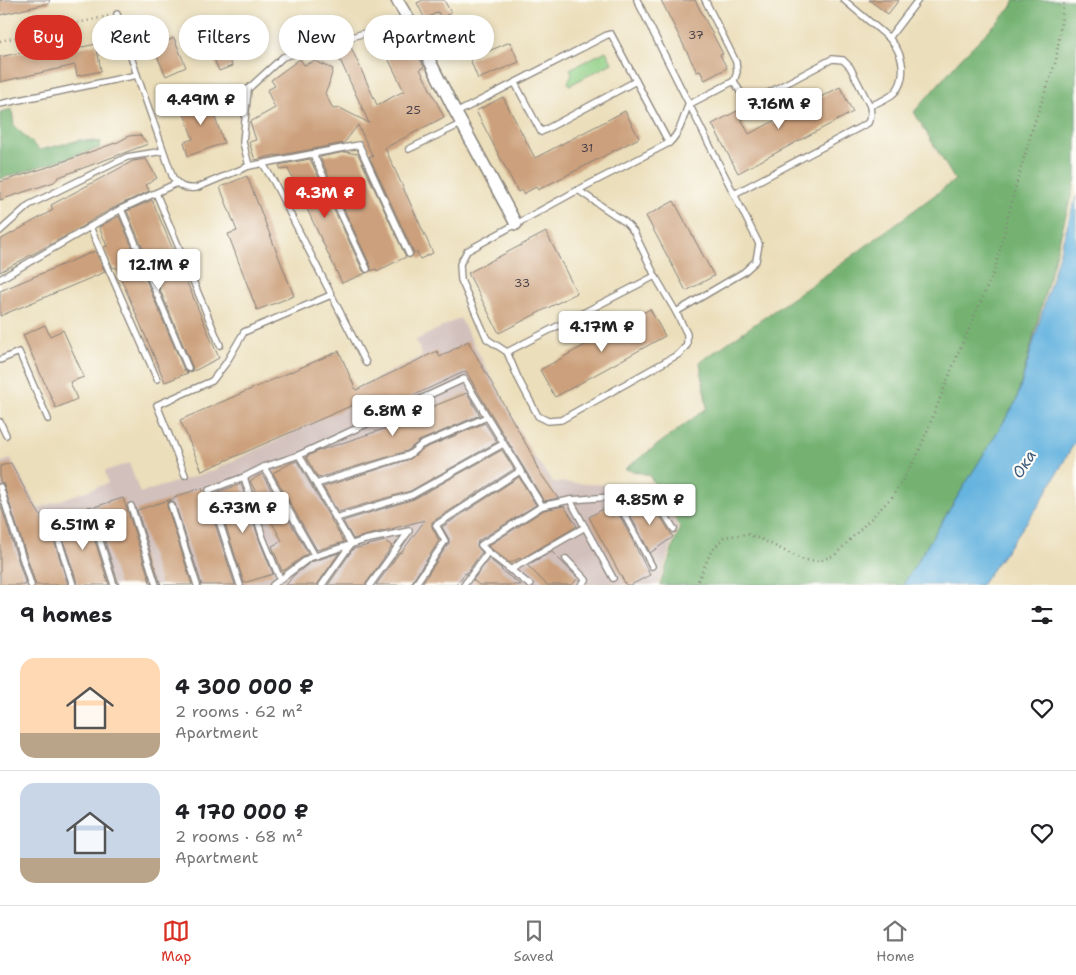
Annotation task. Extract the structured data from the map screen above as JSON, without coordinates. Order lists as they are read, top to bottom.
{
  "water": ["Ока"],
  "house_numbers": [
    "37",
    "25",
    "31",
    "33"
  ],
  "page": {
    "chip": [
      "Buy",
      "Rent",
      "Filters",
      "New",
      "Apartment"
    ],
    "price": [
      "4.49M ₽",
      "7.16M ₽",
      "4.3M ₽",
      "12.1M ₽",
      "4.17M ₽",
      "6.8M ₽",
      "4.85M ₽",
      "6.73M ₽",
      "6.51M ₽"
    ],
    "heading": "9 homes",
    "list": [
      {
        "name": "4 300 000 ₽",
        "note": "2 rooms · 62 m² · Apartment"
      },
      {
        "name": "4 170 000 ₽",
        "note": "2 rooms · 68 m² · Apartment"
      }
    ],
    "tabs": ["Map", "Saved", "Home"]
  }
}
